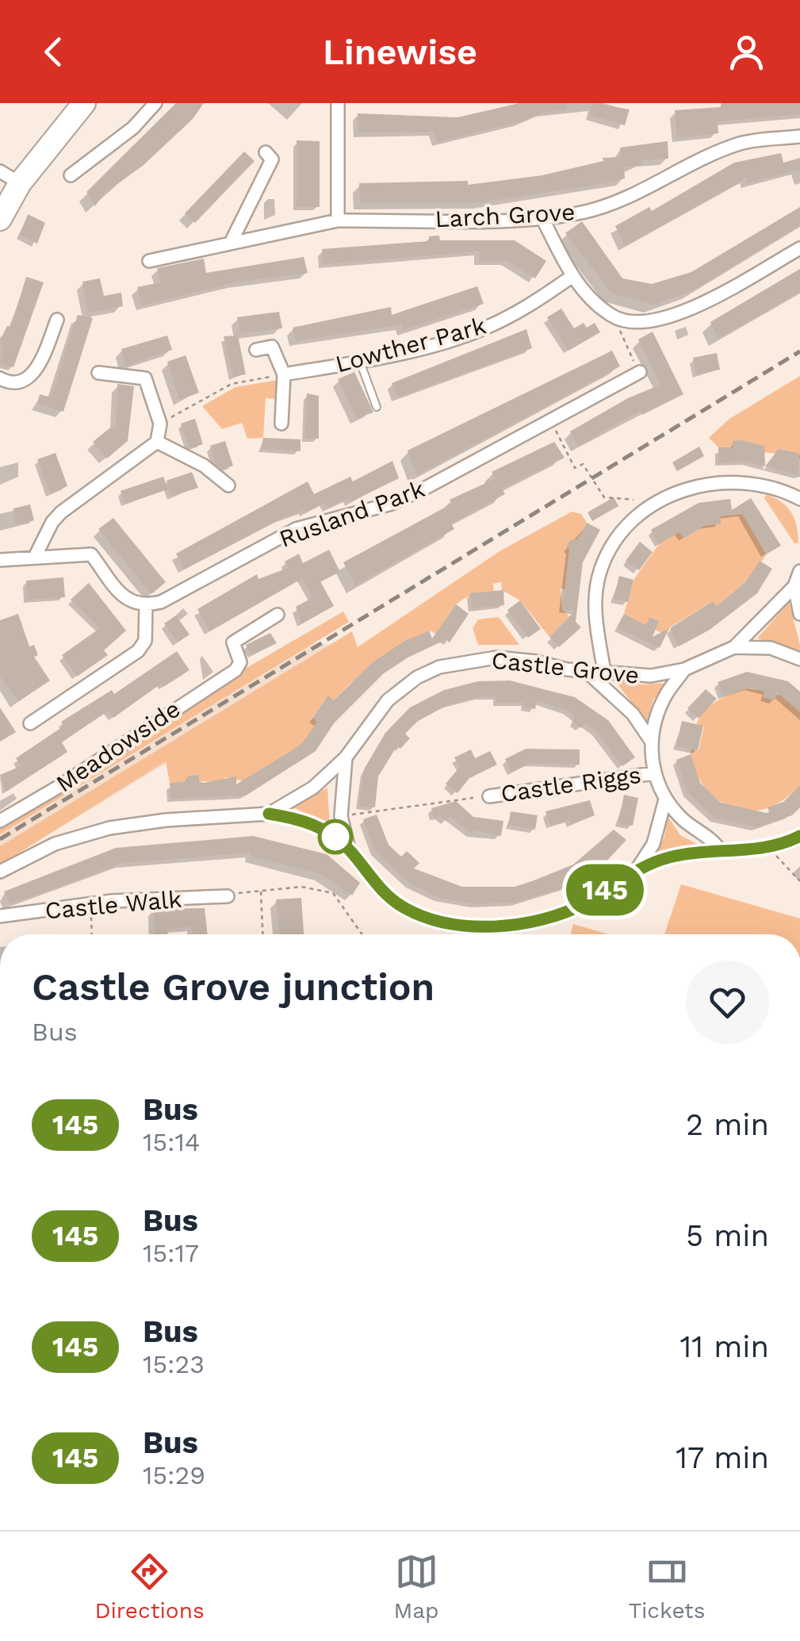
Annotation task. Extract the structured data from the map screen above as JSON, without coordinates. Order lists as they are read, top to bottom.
{
  "streets": {
    "street": [
      "Larch Grove",
      "Lowther Park",
      "Rusland Park",
      "Castle Grove",
      "Meadowside",
      "Castle Riggs",
      "Castle Walk"
    ]
  },
  "lines": ["bus line 145"],
  "page": {
    "header": "Linewise",
    "on_map": "145",
    "heading": ["Castle Grove junction", "Bus"],
    "list": [
      {
        "mark": "145",
        "name": "Bus",
        "note": "15:14",
        "value": "2 min"
      },
      {
        "mark": "145",
        "name": "Bus",
        "note": "15:17",
        "value": "5 min"
      },
      {
        "mark": "145",
        "name": "Bus",
        "note": "15:23",
        "value": "11 min"
      },
      {
        "mark": "145",
        "name": "Bus",
        "note": "15:29",
        "value": "17 min"
      }
    ],
    "tabs": ["Directions", "Map", "Tickets"]
  }
}
